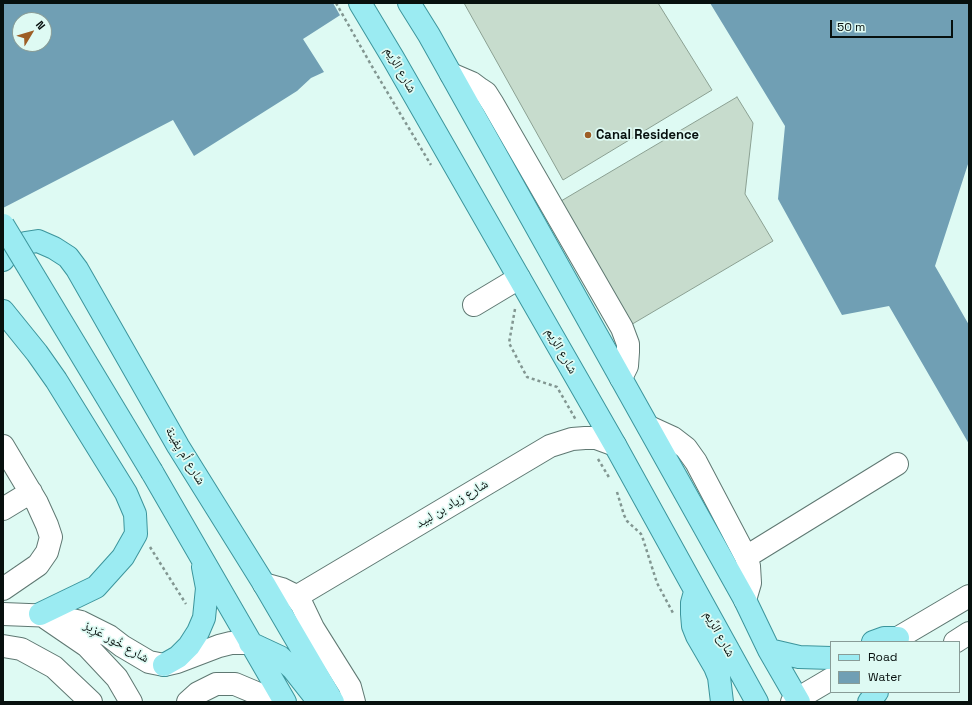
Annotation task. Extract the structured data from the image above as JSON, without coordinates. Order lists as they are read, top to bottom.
{
  "streets": {
    "main road": ["شارع الرِّيم", "شارع أم يِفينة"],
    "street": ["شارع زياد بن لبيد", "شارع خُور عَزِيز"]
  },
  "crossings": [
    ["شارع الرِّيم", "شارع زياد بن لبيد"]
  ],
  "places": ["Canal Residence"],
  "legend": ["Road", "Water"],
  "scale_bar": "50 m",
  "north": "top right"
}
